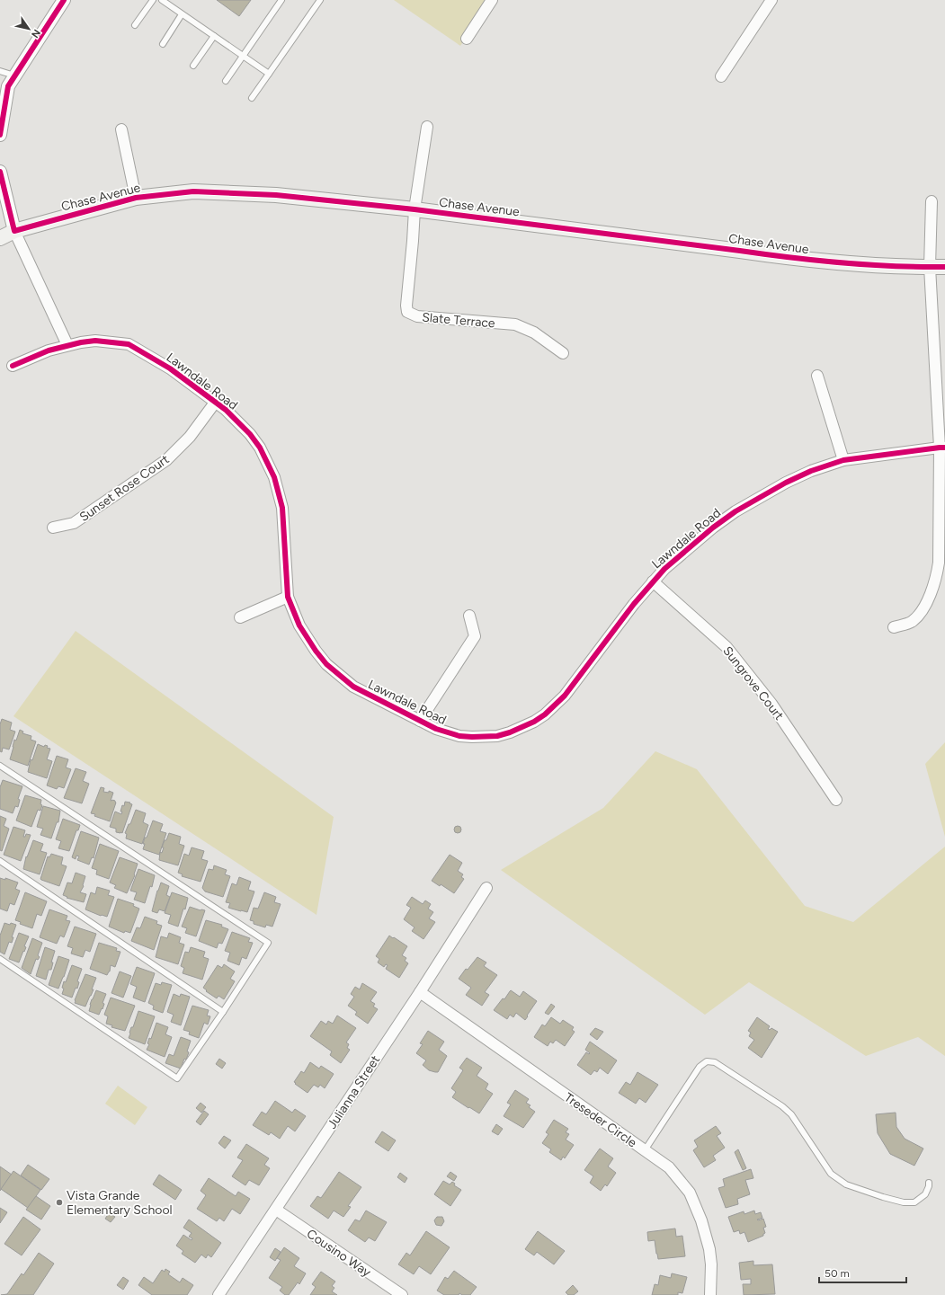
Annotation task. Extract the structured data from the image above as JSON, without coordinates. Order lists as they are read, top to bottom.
{
  "streets": {
    "main road": ["Chase Avenue"],
    "street": [
      "Slate Terrace",
      "Lawndale Road",
      "Sunset Rose Court",
      "Sungrove Court",
      "Julianna Street",
      "Treseder Circle",
      "Cousino Way"
    ]
  },
  "crossings": [
    ["Chase Avenue", "Slate Terrace"],
    ["Lawndale Road", "Sunset Rose Court"],
    ["Lawndale Road", "Sungrove Court"],
    ["Julianna Street", "Treseder Circle"],
    ["Julianna Street", "Cousino Way"]
  ],
  "places": ["Vista Grande Elementary School"],
  "scale_bar": "50 m",
  "north": "bottom right"
}
